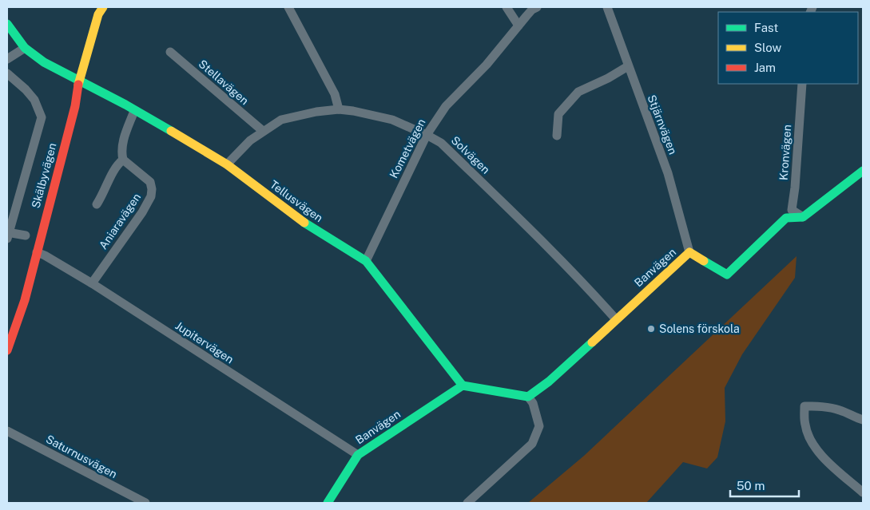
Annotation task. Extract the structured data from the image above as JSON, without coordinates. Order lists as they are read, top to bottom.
{
  "streets": {
    "street": [
      "Stellavägen",
      "Stjärnvägen",
      "Kometvägen",
      "Kronvägen",
      "Solvägen",
      "Skälbyvägen",
      "Tellusvägen",
      "Aniaravägen",
      "Banvägen",
      "Jupitervägen",
      "Saturnusvägen"
    ]
  },
  "crossings": [
    ["Stellavägen", "Solvägen"],
    ["Stjärnvägen", "Banvägen"],
    ["Kometvägen", "Solvägen"],
    ["Kometvägen", "Tellusvägen"],
    ["Kronvägen", "Banvägen"],
    ["Solvägen", "Tellusvägen"],
    ["Solvägen", "Banvägen"],
    ["Skälbyvägen", "Tellusvägen"],
    ["Skälbyvägen", "Jupitervägen"],
    ["Tellusvägen", "Banvägen"],
    ["Aniaravägen", "Jupitervägen"],
    ["Banvägen", "Jupitervägen"]
  ],
  "places": ["Solens förskola"],
  "legend": ["Fast", "Slow", "Jam"],
  "scale_bar": "50 m"
}
